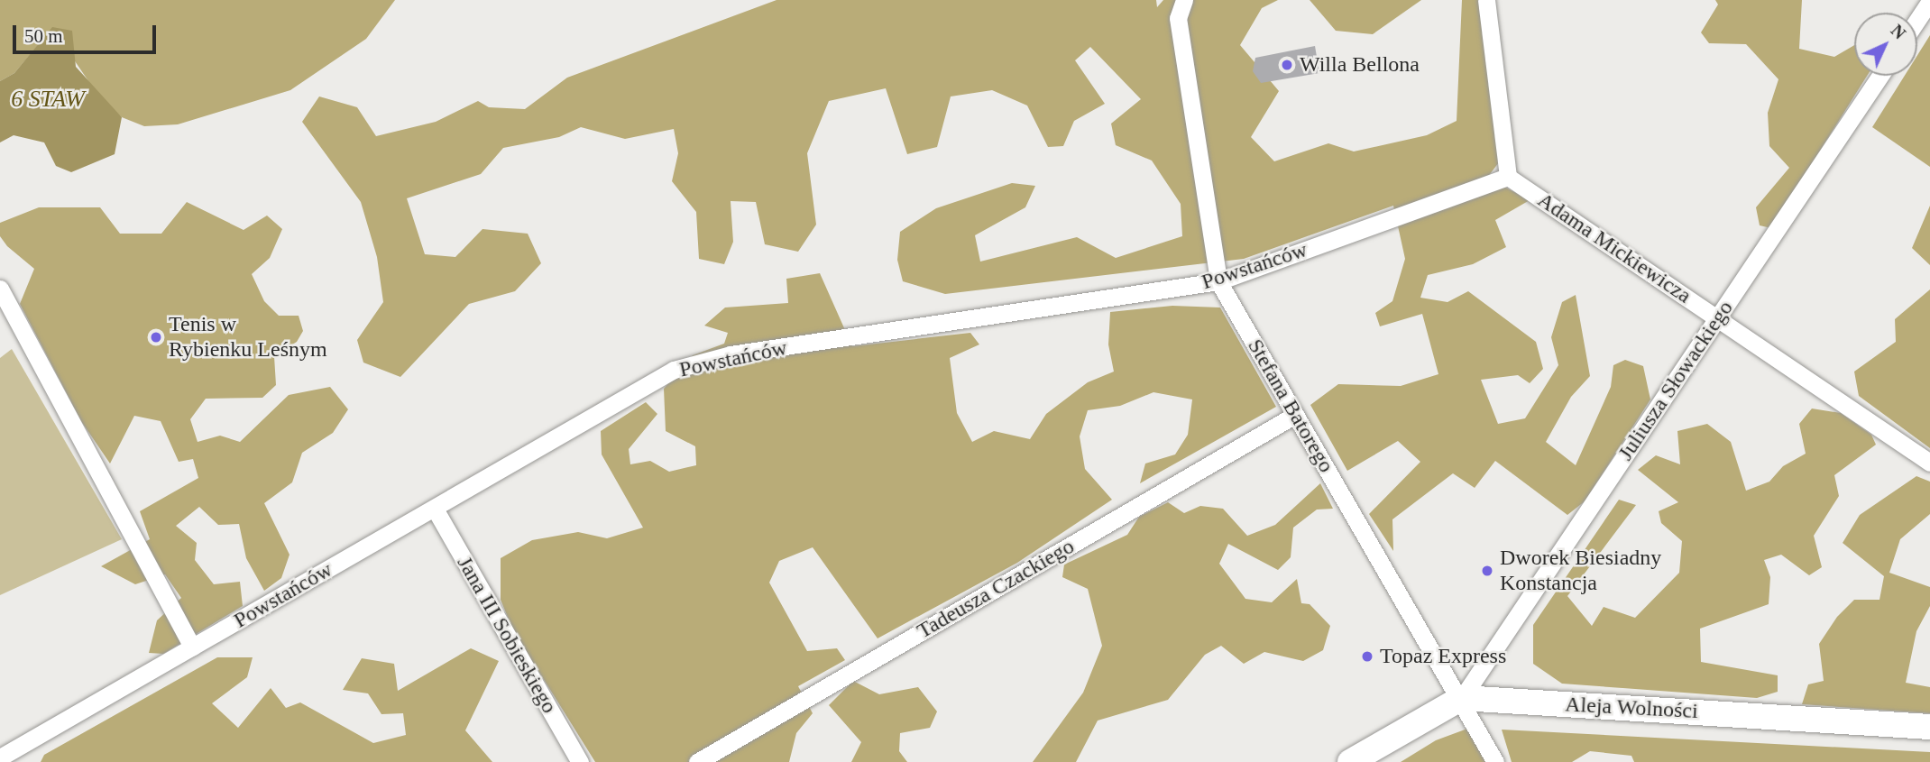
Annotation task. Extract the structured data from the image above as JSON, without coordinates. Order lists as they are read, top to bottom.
{
  "streets": {
    "street": [
      "Adama Mickiewicza",
      "Powstańców",
      "Juliusza Słowackiego",
      "Stefana Batorego",
      "Tadeusza Czackiego",
      "Jana III Sobieskiego",
      "Aleja Wolności"
    ]
  },
  "crossings": [
    ["Adama Mickiewicza", "Powstańców"],
    ["Adama Mickiewicza", "Juliusza Słowackiego"],
    ["Powstańców", "Stefana Batorego"],
    ["Powstańców", "Jana III Sobieskiego"],
    ["Juliusza Słowackiego", "Stefana Batorego"],
    ["Juliusza Słowackiego", "Aleja Wolności"],
    ["Stefana Batorego", "Tadeusza Czackiego"],
    ["Stefana Batorego", "Aleja Wolności"]
  ],
  "water": ["6 STAW"],
  "places": [
    "Willa Bellona",
    "Tenis w Rybienku Leśnym",
    "Dworek Biesiadny Konstancja",
    "Topaz Express"
  ],
  "scale_bar": "50 m",
  "north": "top right"
}
